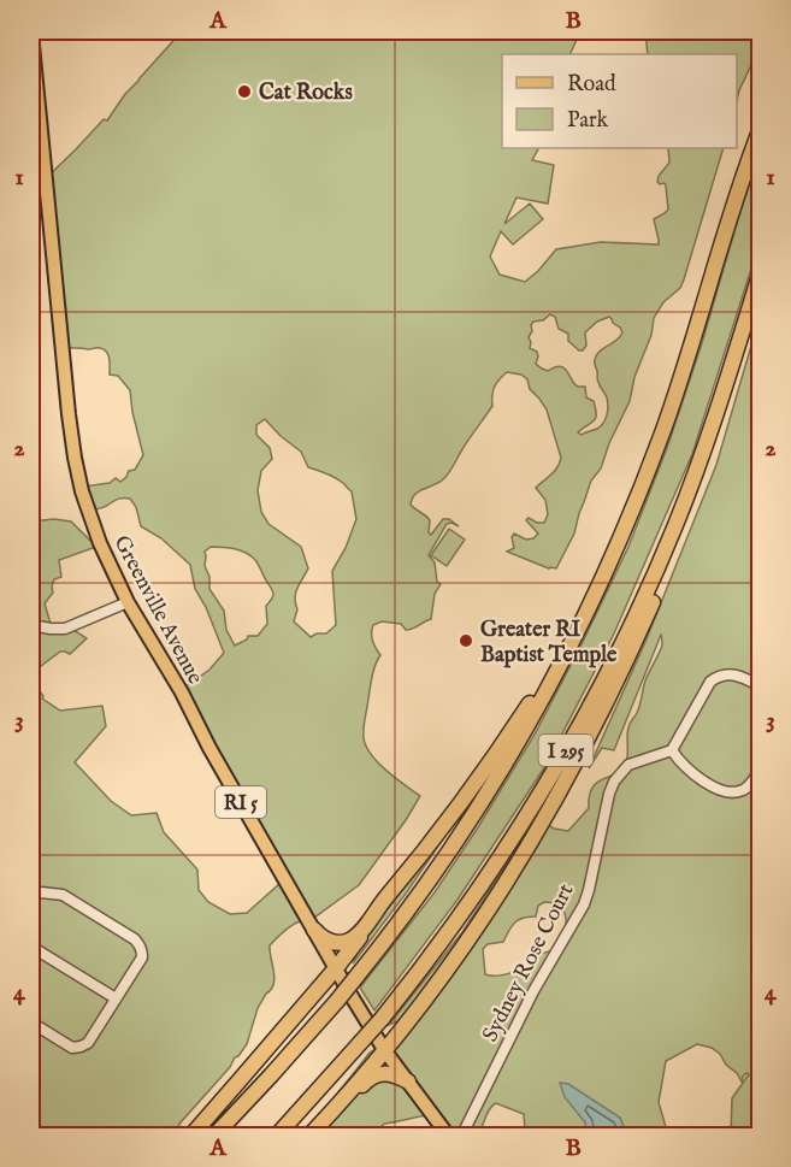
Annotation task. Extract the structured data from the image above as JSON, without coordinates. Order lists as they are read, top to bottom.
{
  "streets": {
    "highway": ["I 295"],
    "main road": ["Greenville Avenue", "RI 5"],
    "street": ["Sydney Rose Court"]
  },
  "places": ["Cat Rocks", "Greater RI Baptist Temple"],
  "legend": ["Road", "Park"],
  "grid": {
    "columns": ["A", "B"],
    "rows": [
      "1",
      "2",
      "3",
      "4"
    ]
  }
}
